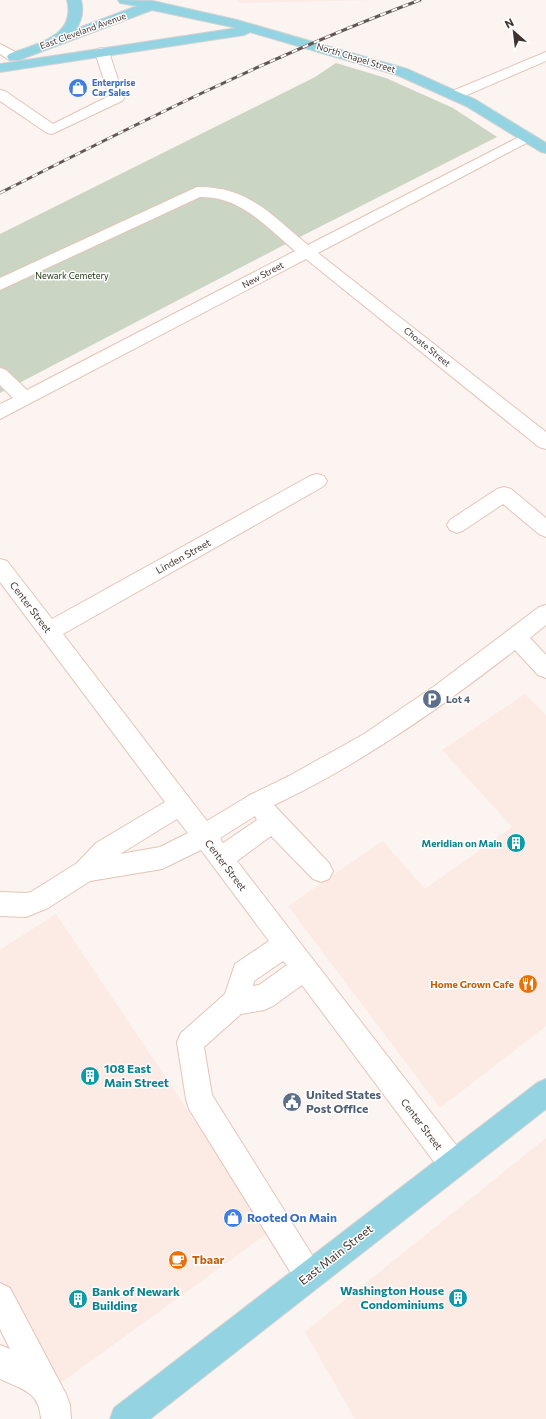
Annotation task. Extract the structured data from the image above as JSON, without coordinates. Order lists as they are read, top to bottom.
{
  "streets": {
    "main road": ["East Cleveland Avenue", "North Chapel Street", "East Main Street"],
    "street": [
      "New Street",
      "Choate Street",
      "Linden Street",
      "Center Street"
    ]
  },
  "crossings": [
    ["East Cleveland Avenue", "North Chapel Street"],
    ["North Chapel Street", "New Street"],
    ["New Street", "Choate Street"],
    ["Linden Street", "Center Street"],
    ["Center Street", "East Main Street"]
  ],
  "parks": ["Newark Cemetery"],
  "places": {
    "shop": ["Enterprise Car Sales", "Rooted On Main"],
    "parking": ["Lot 4"],
    "building": [
      "Meridian on Main",
      "108 East Main Street",
      "Washington House Condominiums",
      "Bank of Newark Building"
    ],
    "restaurant": ["Home Grown Cafe"],
    "public building": ["United States Post Office"],
    "cafe": ["Tbaar"]
  },
  "north": "top left"
}
